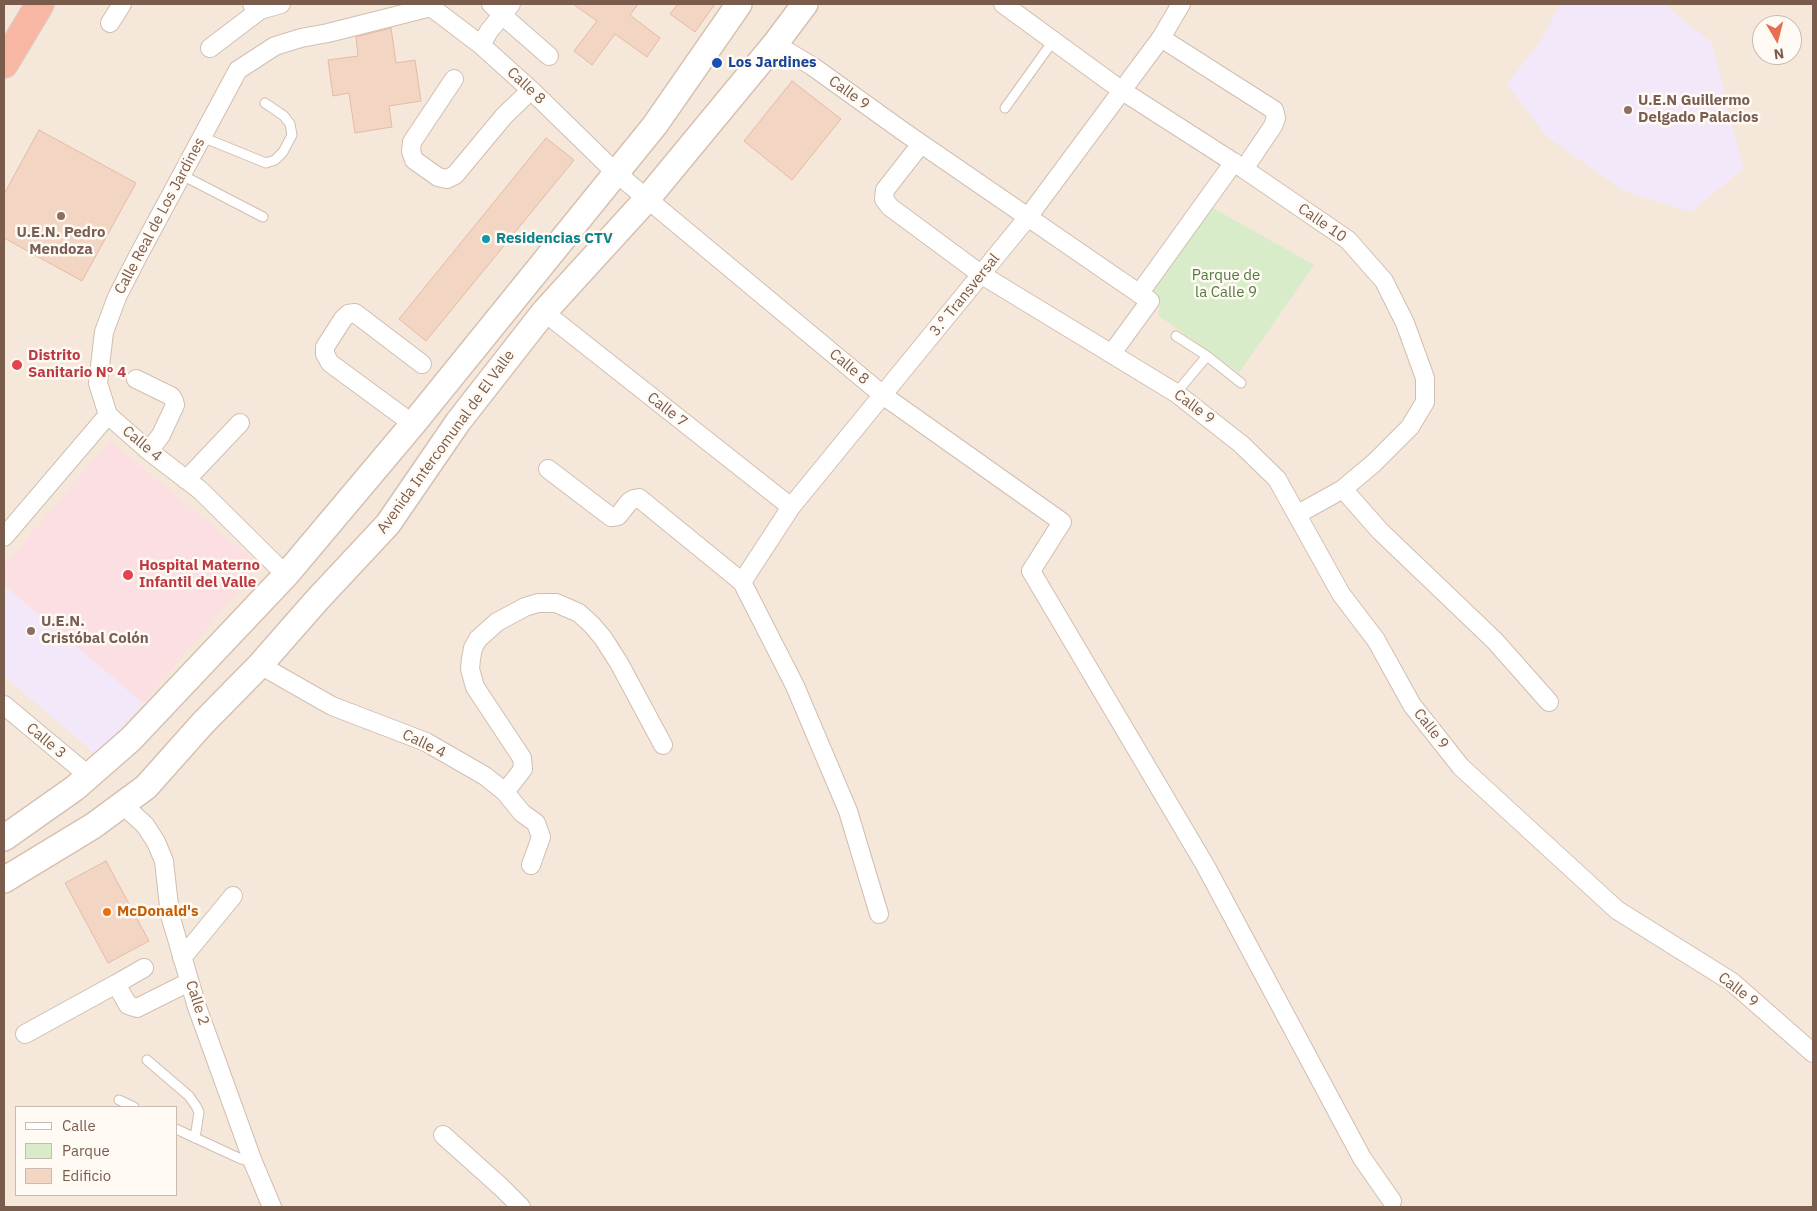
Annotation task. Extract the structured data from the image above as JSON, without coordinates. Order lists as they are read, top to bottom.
{
  "streets": {
    "main road": ["Avenida Intercomunal de El Valle"],
    "street": [
      "Calle 8",
      "Calle 9",
      "Calle Real de Los Jardines",
      "Calle 10",
      "3.° Transversal",
      "Calle 7",
      "Calle 4",
      "Calle 3",
      "Calle 2"
    ]
  },
  "crossings": [
    ["Calle 8", "Calle Real de Los Jardines"],
    ["Calle 8", "3.° Transversal"],
    ["Calle 8", "Avenida Intercomunal de El Valle"],
    ["Calle 9", "Calle 10"],
    ["Calle 9", "3.° Transversal"],
    ["Calle 9", "Avenida Intercomunal de El Valle"],
    ["Calle Real de Los Jardines", "Calle 4"],
    ["Calle 10", "3.° Transversal"],
    ["3.° Transversal", "Calle 7"],
    ["Calle 7", "Avenida Intercomunal de El Valle"],
    ["Avenida Intercomunal de El Valle", "Calle 4"],
    ["Avenida Intercomunal de El Valle", "Calle 2"]
  ],
  "parks": ["Parque de la Calle 9"],
  "places": [
    "Los Jardines",
    "U.E.N Guillermo Delgado Palacios",
    "U.E.N. Pedro Mendoza",
    "Residencias CTV",
    "Distrito Sanitario N° 4",
    "Hospital Materno Infantil del Valle",
    "U.E.N. Cristóbal Colón",
    "McDonald's"
  ],
  "legend": ["Calle", "Parque", "Edificio"],
  "north": "bottom"
}
